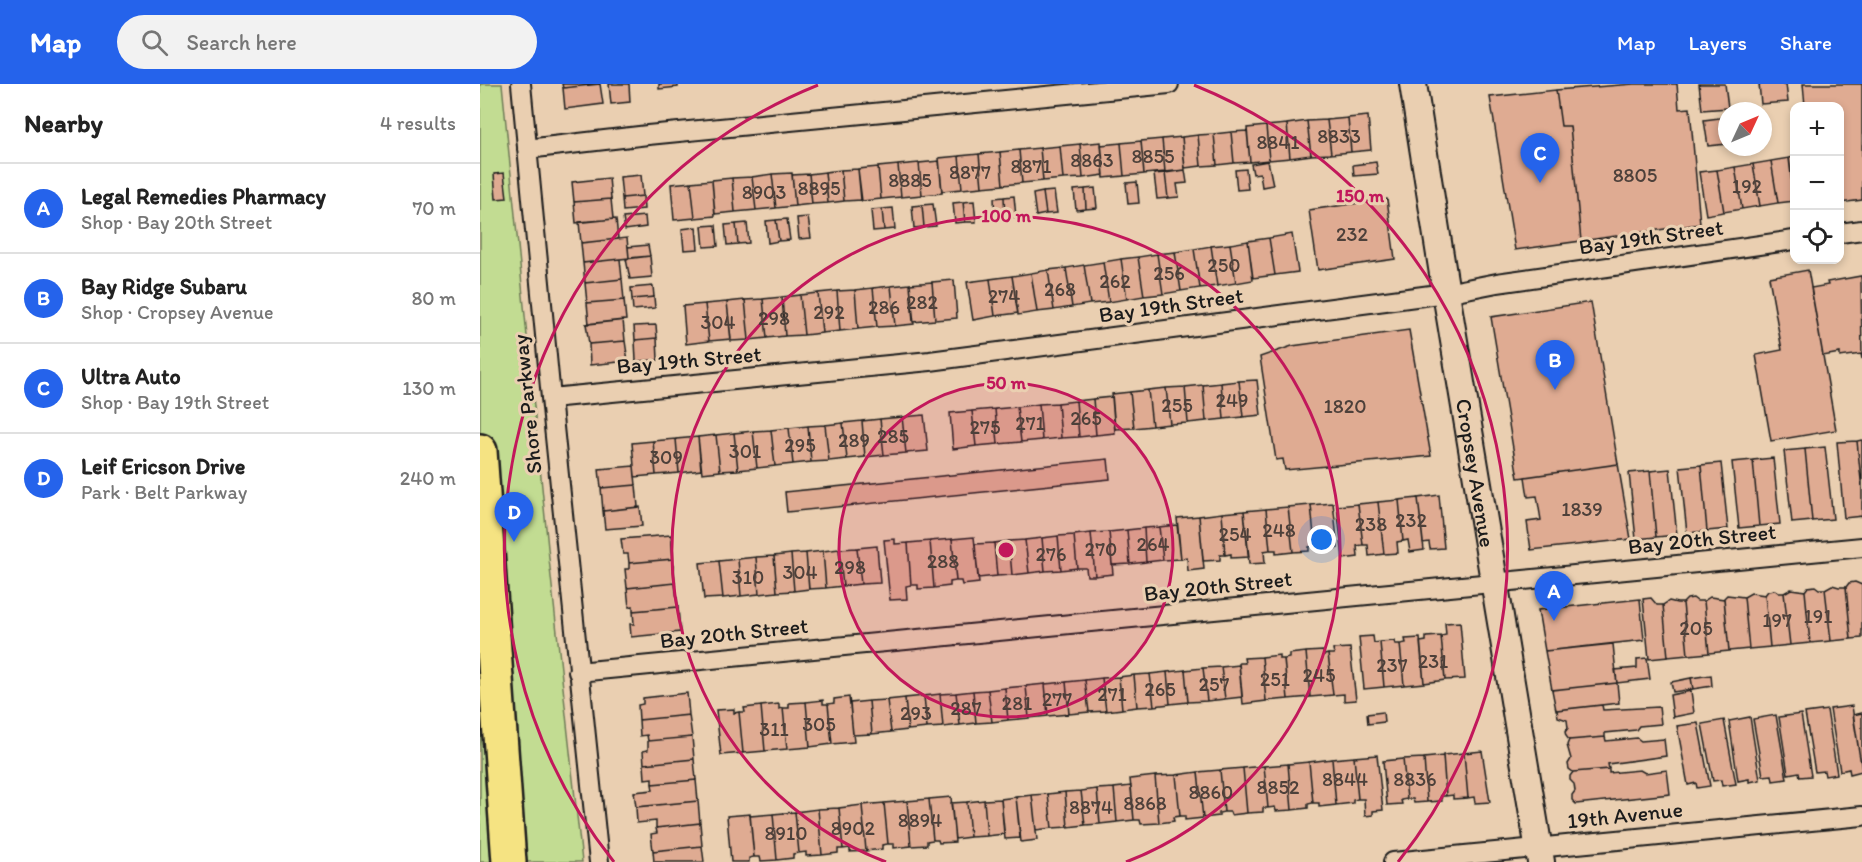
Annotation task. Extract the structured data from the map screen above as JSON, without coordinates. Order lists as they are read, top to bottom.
{
  "streets": {
    "main road": ["Cropsey Avenue"],
    "street": [
      "Bay 19th Street",
      "Shore Parkway",
      "Bay 20th Street",
      "19th Avenue"
    ]
  },
  "crossings": [
    ["Bay 19th Street", "Shore Parkway"],
    ["Bay 19th Street", "Cropsey Avenue"],
    ["Shore Parkway", "Bay 20th Street"],
    ["Cropsey Avenue", "Bay 20th Street"],
    ["Cropsey Avenue", "19th Avenue"]
  ],
  "house_numbers": [
    "8833",
    "8841",
    "8855",
    "8863",
    "8871",
    "8877",
    "8805",
    "8885",
    "192",
    "8895",
    "8903",
    "232",
    "250",
    "256",
    "262",
    "268",
    "274",
    "282",
    "286",
    "292",
    "298",
    "304",
    "249",
    "255",
    "1820",
    "265",
    "271",
    "275",
    "285",
    "289",
    "295",
    "301",
    "309",
    "1839",
    "232",
    "238",
    "248",
    "254",
    "264",
    "270",
    "276",
    "288",
    "298",
    "304",
    "310",
    "191",
    "197",
    "205",
    "231",
    "237",
    "245",
    "251",
    "257",
    "265",
    "271",
    "277",
    "281",
    "287",
    "293",
    "305",
    "311",
    "8844",
    "8836",
    "8852",
    "8860",
    "8868",
    "8874",
    "8894",
    "8902",
    "8910"
  ],
  "north": "top right",
  "page": {
    "header": "Map",
    "search": "Search here",
    "nav": ["Map", "Layers", "Share"],
    "heading": ["Nearby", "4 results"],
    "map_buttons": ["+", "−"],
    "pins": [
      "C",
      "B",
      "D",
      "A"
    ],
    "list": [
      {
        "mark": "A",
        "name": "Legal Remedies Pharmacy",
        "note": "Shop · Bay 20th Street",
        "value": "70 m"
      },
      {
        "mark": "B",
        "name": "Bay Ridge Subaru",
        "note": "Shop · Cropsey Avenue",
        "value": "80 m"
      },
      {
        "mark": "C",
        "name": "Ultra Auto",
        "note": "Shop · Bay 19th Street",
        "value": "130 m"
      },
      {
        "mark": "D",
        "name": "Leif Ericson Drive",
        "note": "Park · Belt Parkway",
        "value": "240 m"
      }
    ]
  },
  "rings": ["150 m", "100 m", "50 m"]
}
